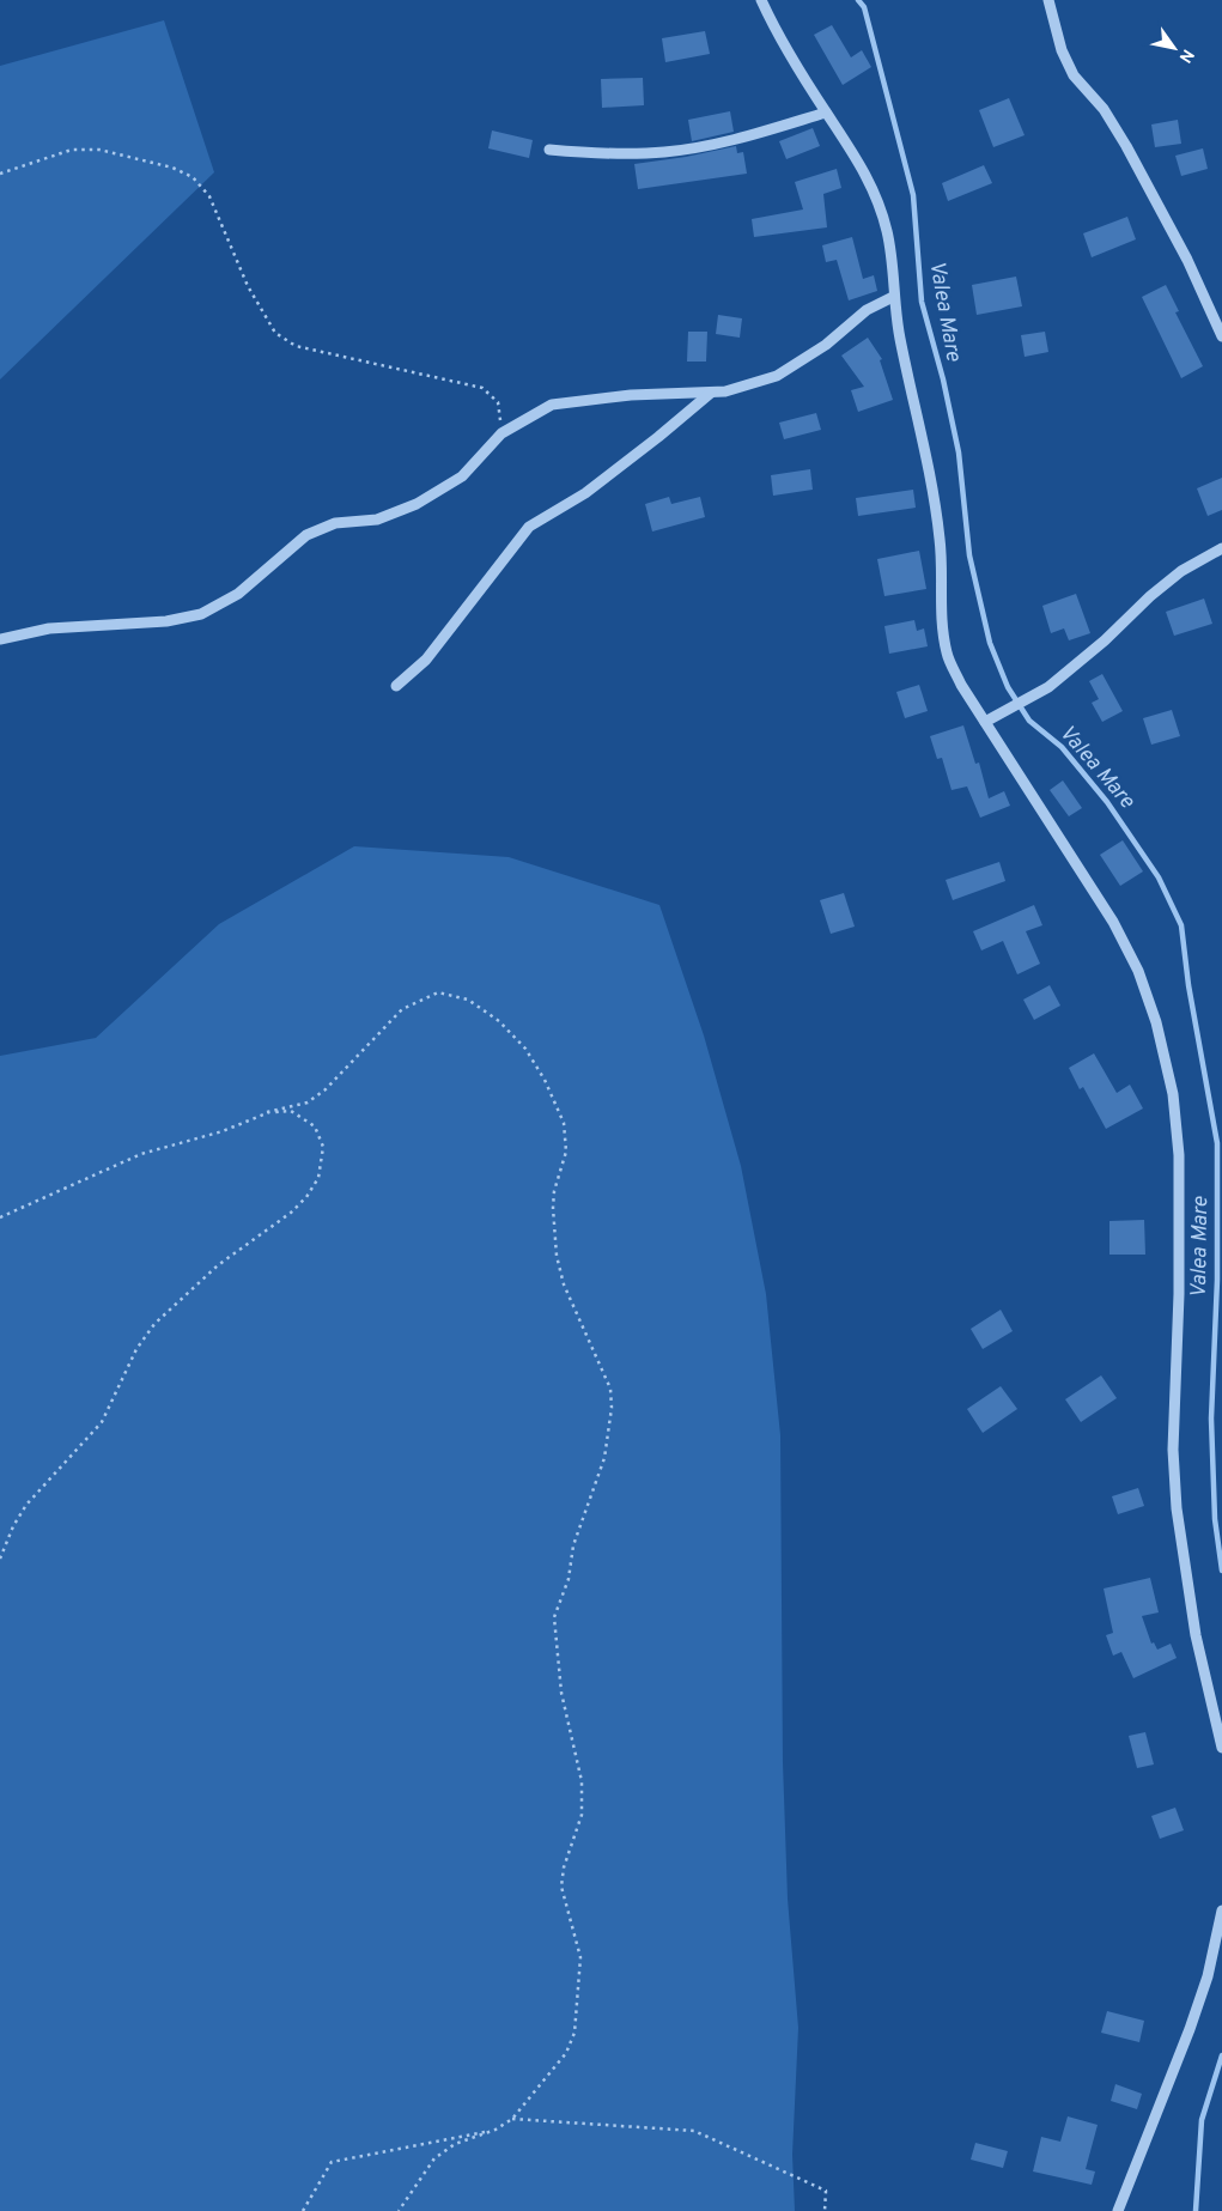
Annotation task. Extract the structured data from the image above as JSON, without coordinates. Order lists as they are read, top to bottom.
{
  "water": ["Valea Mare"],
  "north": "bottom right"
}
